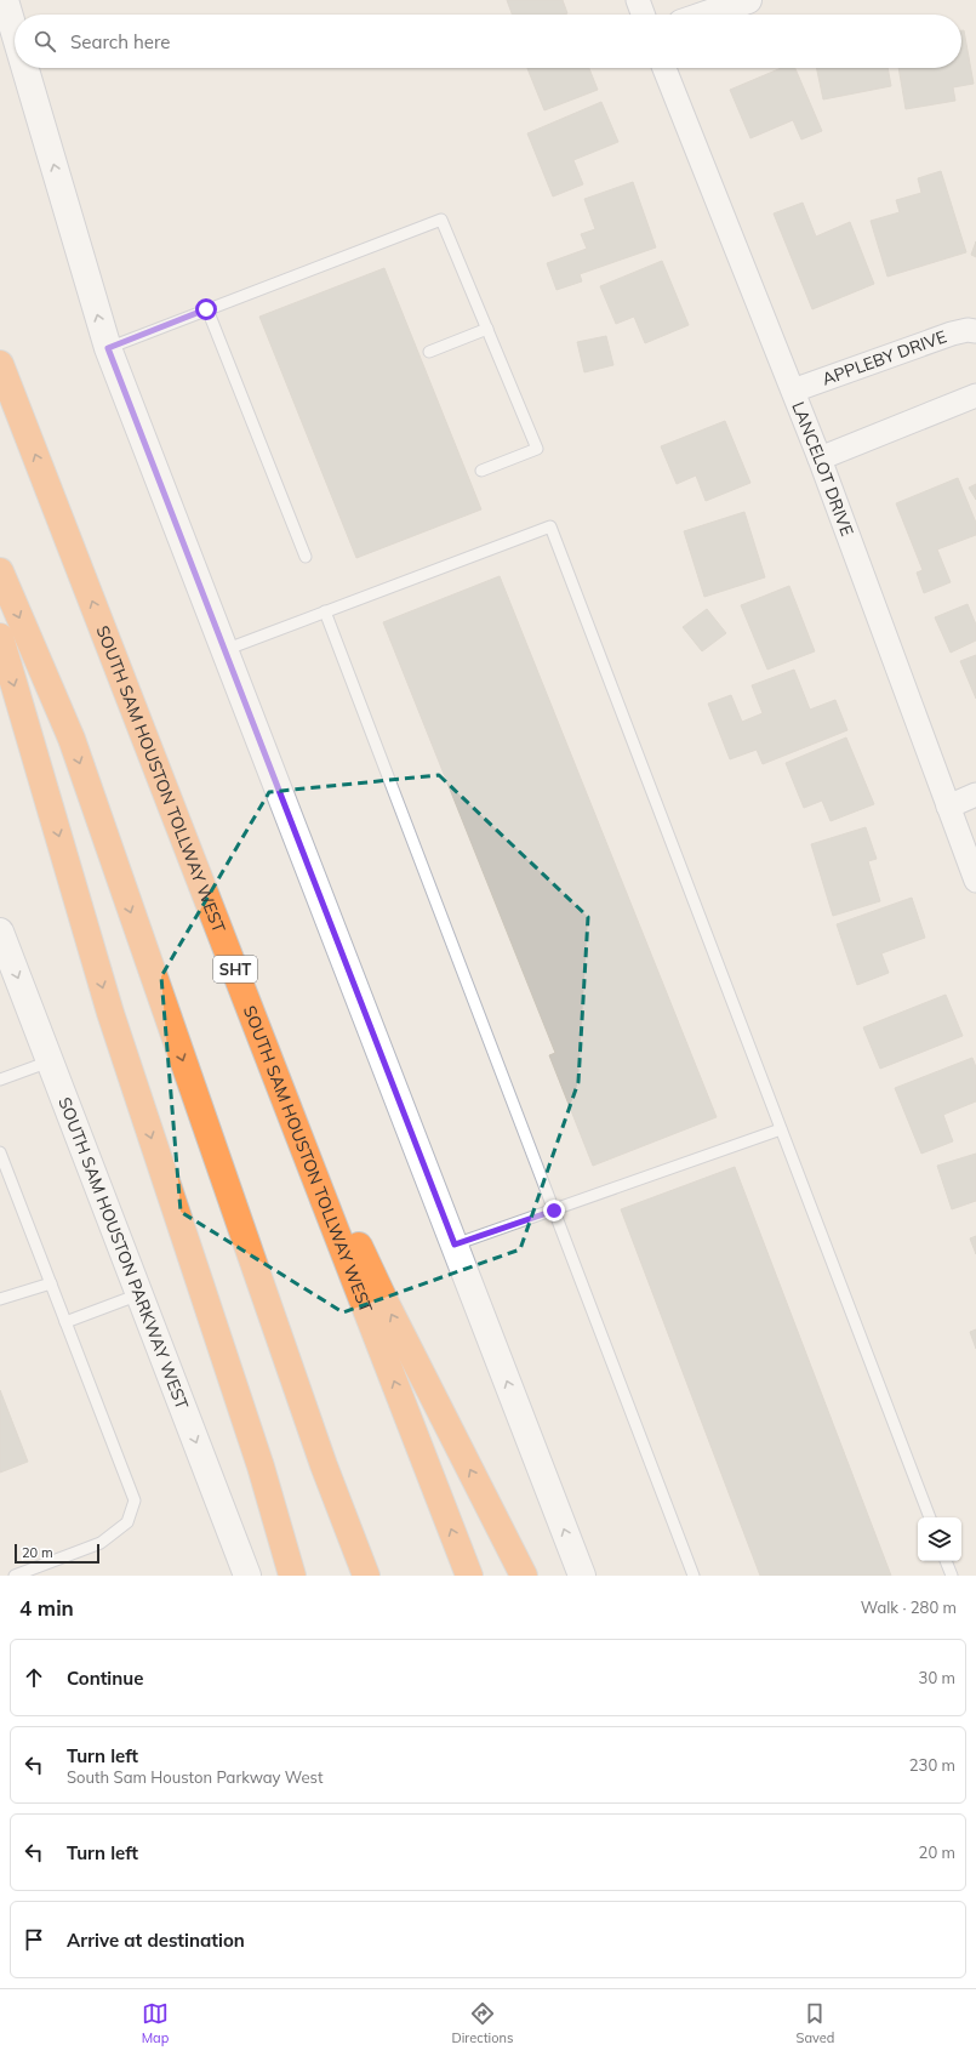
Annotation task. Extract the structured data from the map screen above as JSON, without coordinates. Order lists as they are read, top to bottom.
{
  "streets": {
    "highway": ["SOUTH SAM HOUSTON TOLLWAY WEST", "SHT"],
    "main road": ["SOUTH SAM HOUSTON PARKWAY WEST"],
    "street": ["APPLEBY DRIVE", "LANCELOT DRIVE"]
  },
  "crossings": [
    ["APPLEBY DRIVE", "LANCELOT DRIVE"]
  ],
  "one_way": ["SOUTH SAM HOUSTON PARKWAY WEST"],
  "scale_bar": "20 m",
  "page": {
    "search": "Search here",
    "scale": "20 m",
    "heading": ["4 min", "Walk · 280 m"],
    "list": [
      ["Continue", "30 m"],
      ["Turn left", "South Sam Houston Parkway West", "230 m"],
      ["Turn left", "20 m"],
      "Arrive at destination"
    ],
    "nav": ["Map", "Directions", "Saved"]
  }
}
